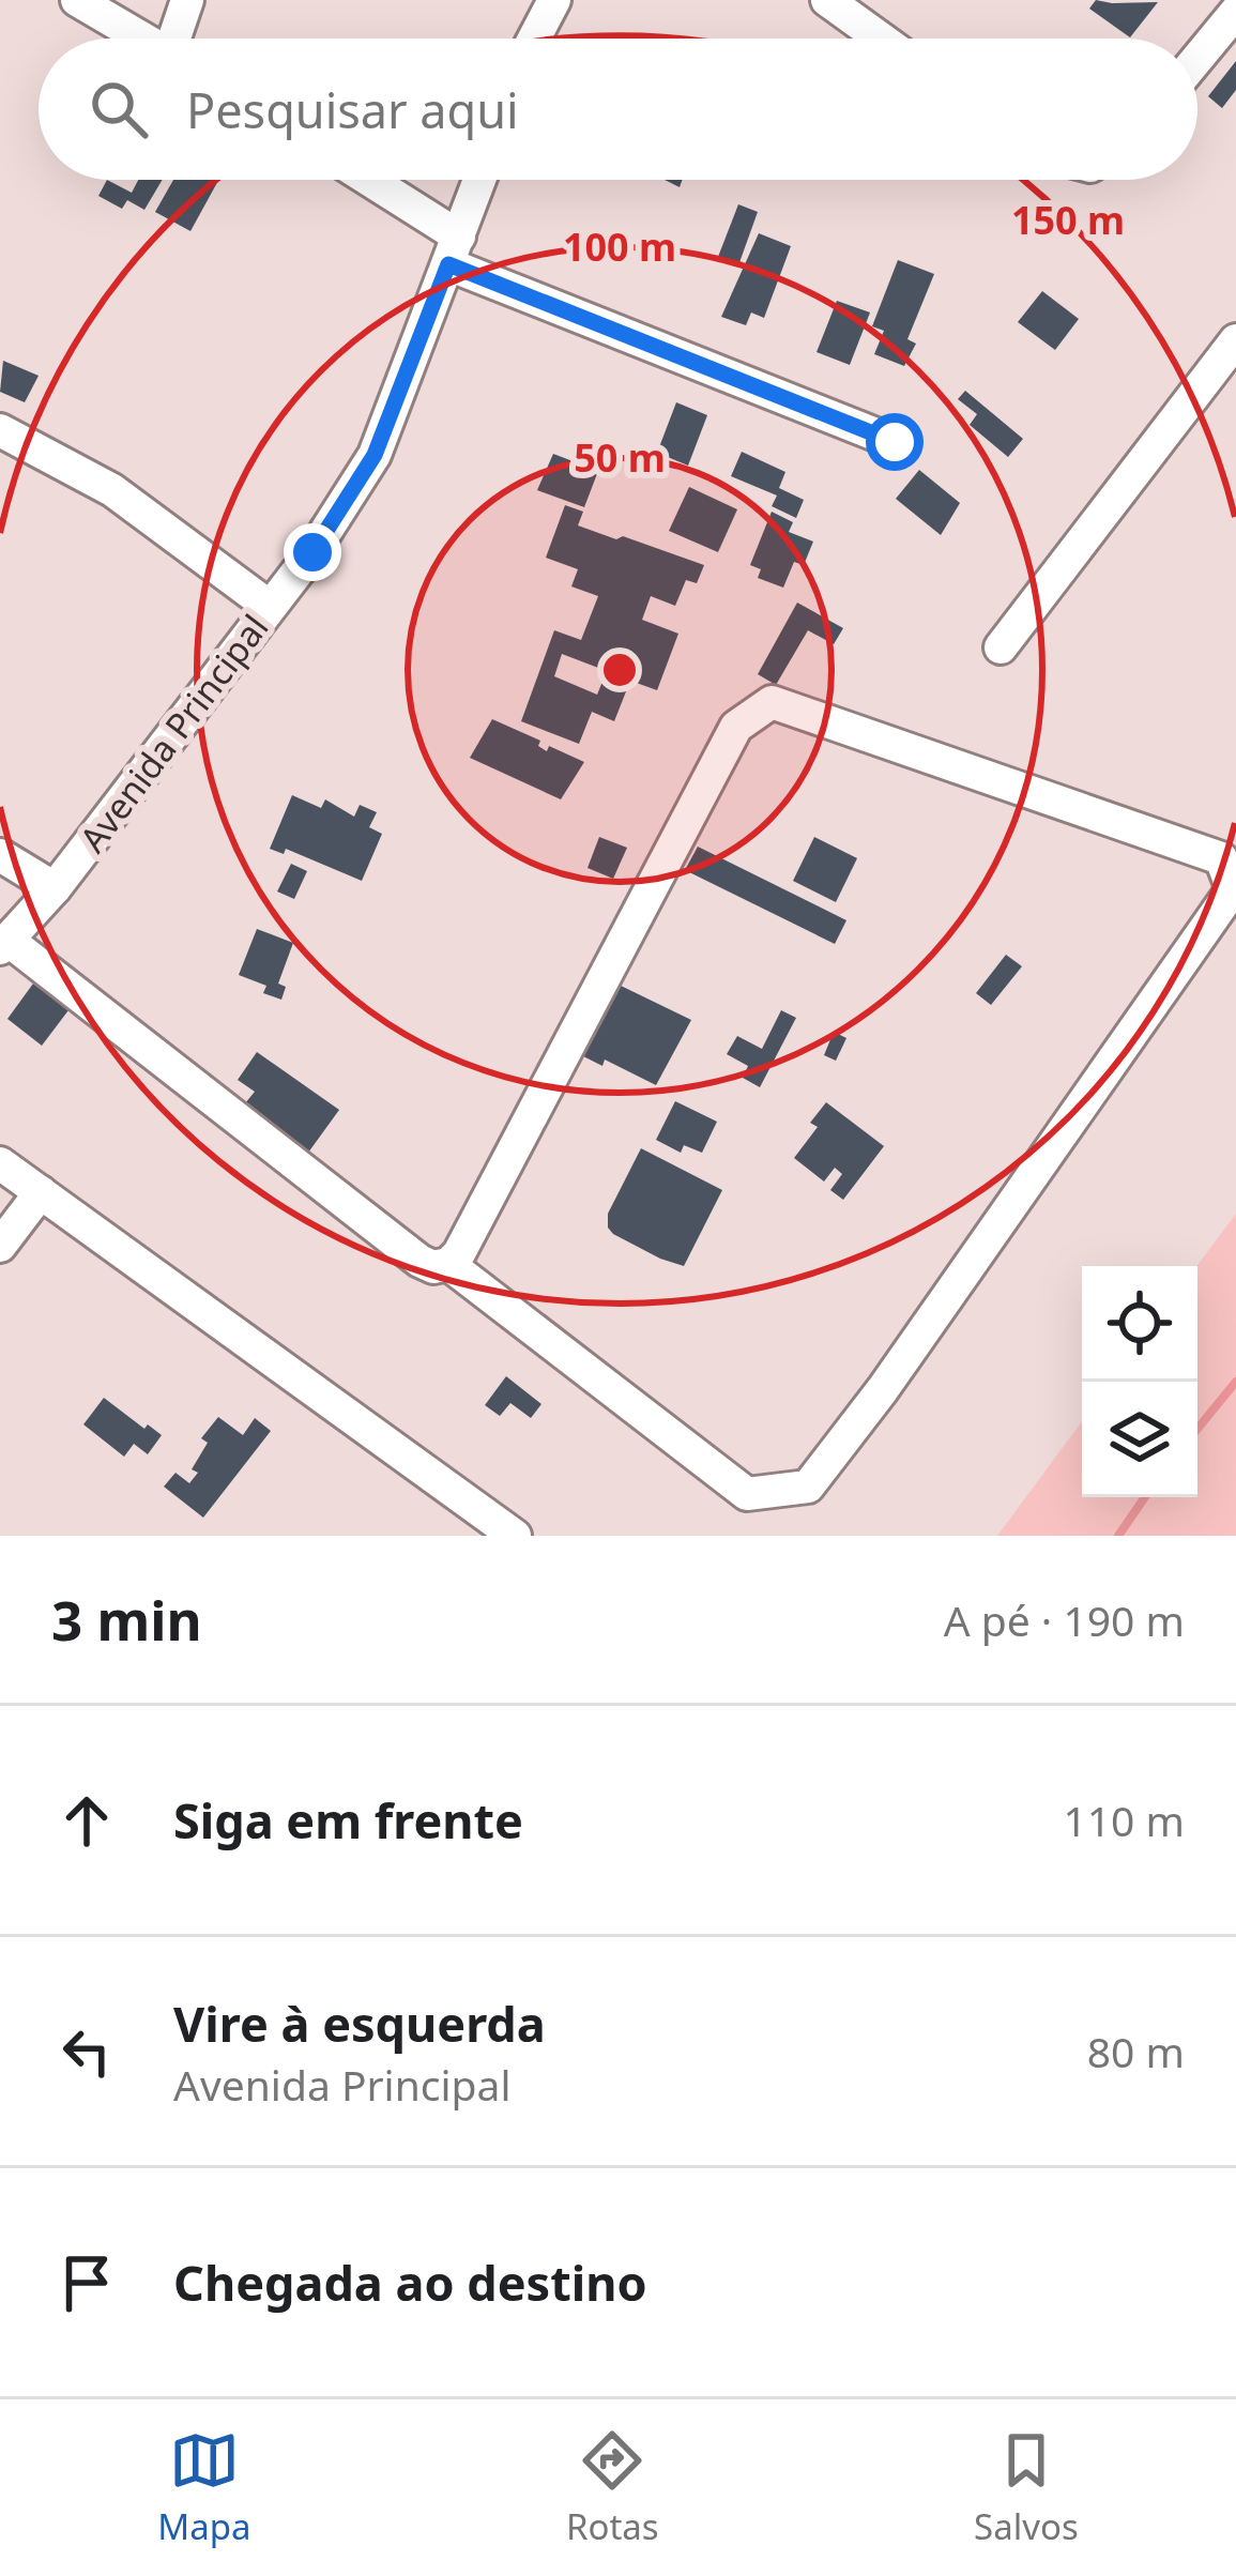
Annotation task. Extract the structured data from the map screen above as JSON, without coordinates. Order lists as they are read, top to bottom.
{
  "streets": {
    "street": ["Avenida Principal"]
  },
  "page": {
    "search": "Pesquisar aqui",
    "heading": ["3 min", "A pé · 190 m"],
    "list": [
      ["Siga em frente", "110 m"],
      ["Vire à esquerda", "Avenida Principal", "80 m"],
      "Chegada ao destino"
    ],
    "nav": ["Mapa", "Rotas", "Salvos"]
  },
  "rings": ["150 m", "100 m", "50 m"]
}
